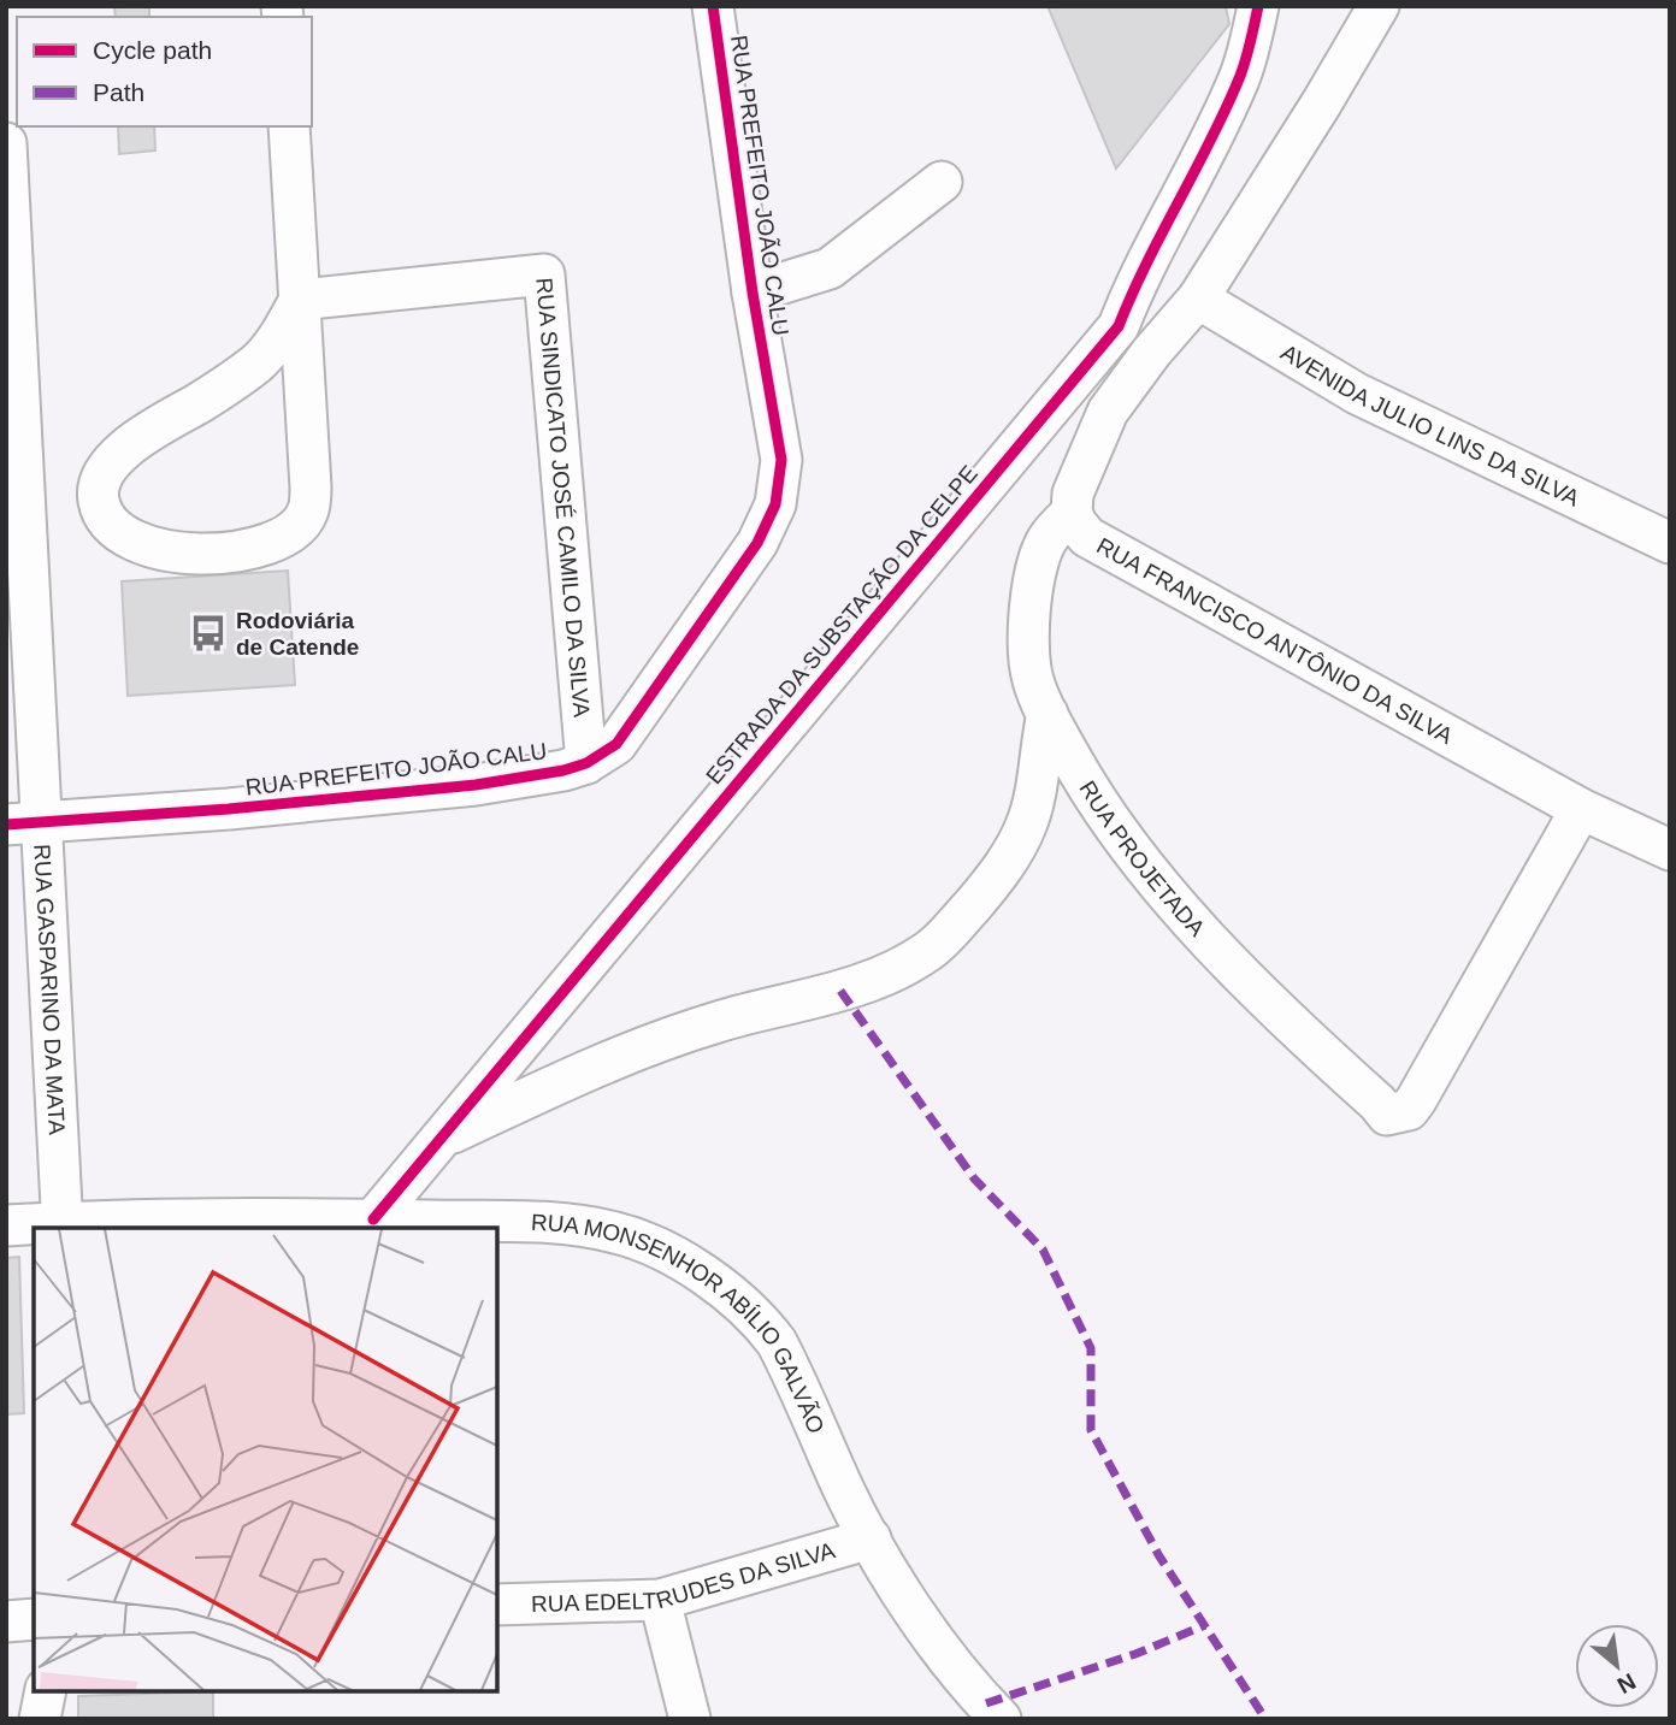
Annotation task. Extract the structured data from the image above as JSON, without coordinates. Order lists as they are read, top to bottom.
{
  "streets": {
    "street": [
      "RUA PREFEITO JOÃO CALU",
      "AVENIDA JULIO LINS DA SILVA",
      "RUA SINDICATO JOSÉ CAMILO DA SILVA",
      "ESTRADA DA SUBSTAÇÃO DA CELPE",
      "RUA FRANCISCO ANTÔNIO DA SILVA",
      "RUA PROJETADA",
      "RUA GASPARINO DA MATA",
      "RUA MONSENHOR ABÍLIO GALVÃO",
      "RUA EDELTRUDES DA SILVA"
    ]
  },
  "crossings": [
    ["RUA PREFEITO JOÃO CALU", "RUA SINDICATO JOSÉ CAMILO DA SILVA"],
    ["RUA PREFEITO JOÃO CALU", "RUA GASPARINO DA MATA"],
    ["ESTRADA DA SUBSTAÇÃO DA CELPE", "RUA MONSENHOR ABÍLIO GALVÃO"],
    ["RUA FRANCISCO ANTÔNIO DA SILVA", "RUA PROJETADA"],
    ["RUA GASPARINO DA MATA", "RUA MONSENHOR ABÍLIO GALVÃO"],
    ["RUA MONSENHOR ABÍLIO GALVÃO", "RUA EDELTRUDES DA SILVA"]
  ],
  "places": {
    "bus stop": ["Rodoviária de Catende"]
  },
  "legend": ["Cycle path", "Path"],
  "north": "bottom right"
}
